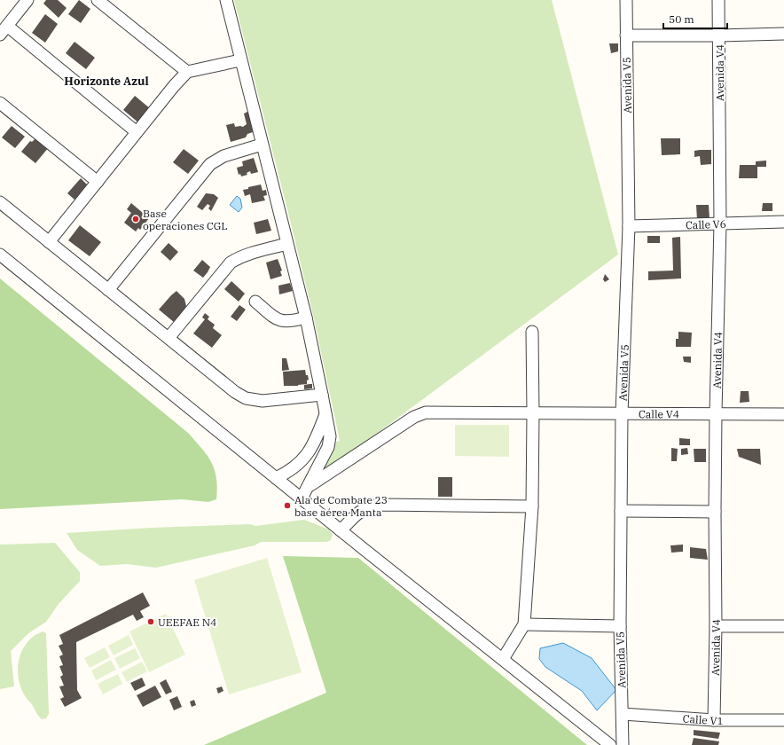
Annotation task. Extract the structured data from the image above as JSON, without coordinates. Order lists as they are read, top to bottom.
{
  "streets": {
    "street": [
      "Avenida V4",
      "Avenida V5",
      "Calle V6",
      "Calle V4",
      "Calle V1"
    ]
  },
  "crossings": [
    ["Avenida V4", "Calle V6"],
    ["Avenida V4", "Calle V4"],
    ["Avenida V4", "Calle V1"],
    ["Avenida V5", "Calle V6"],
    ["Avenida V5", "Calle V4"],
    ["Avenida V5", "Calle V1"]
  ],
  "districts": ["Horizonte Azul"],
  "places": ["Base operaciones CGL", "Ala de Combate 23 base aérea Manta", "UEEFAE N4"],
  "scale_bar": "50 m"
}
